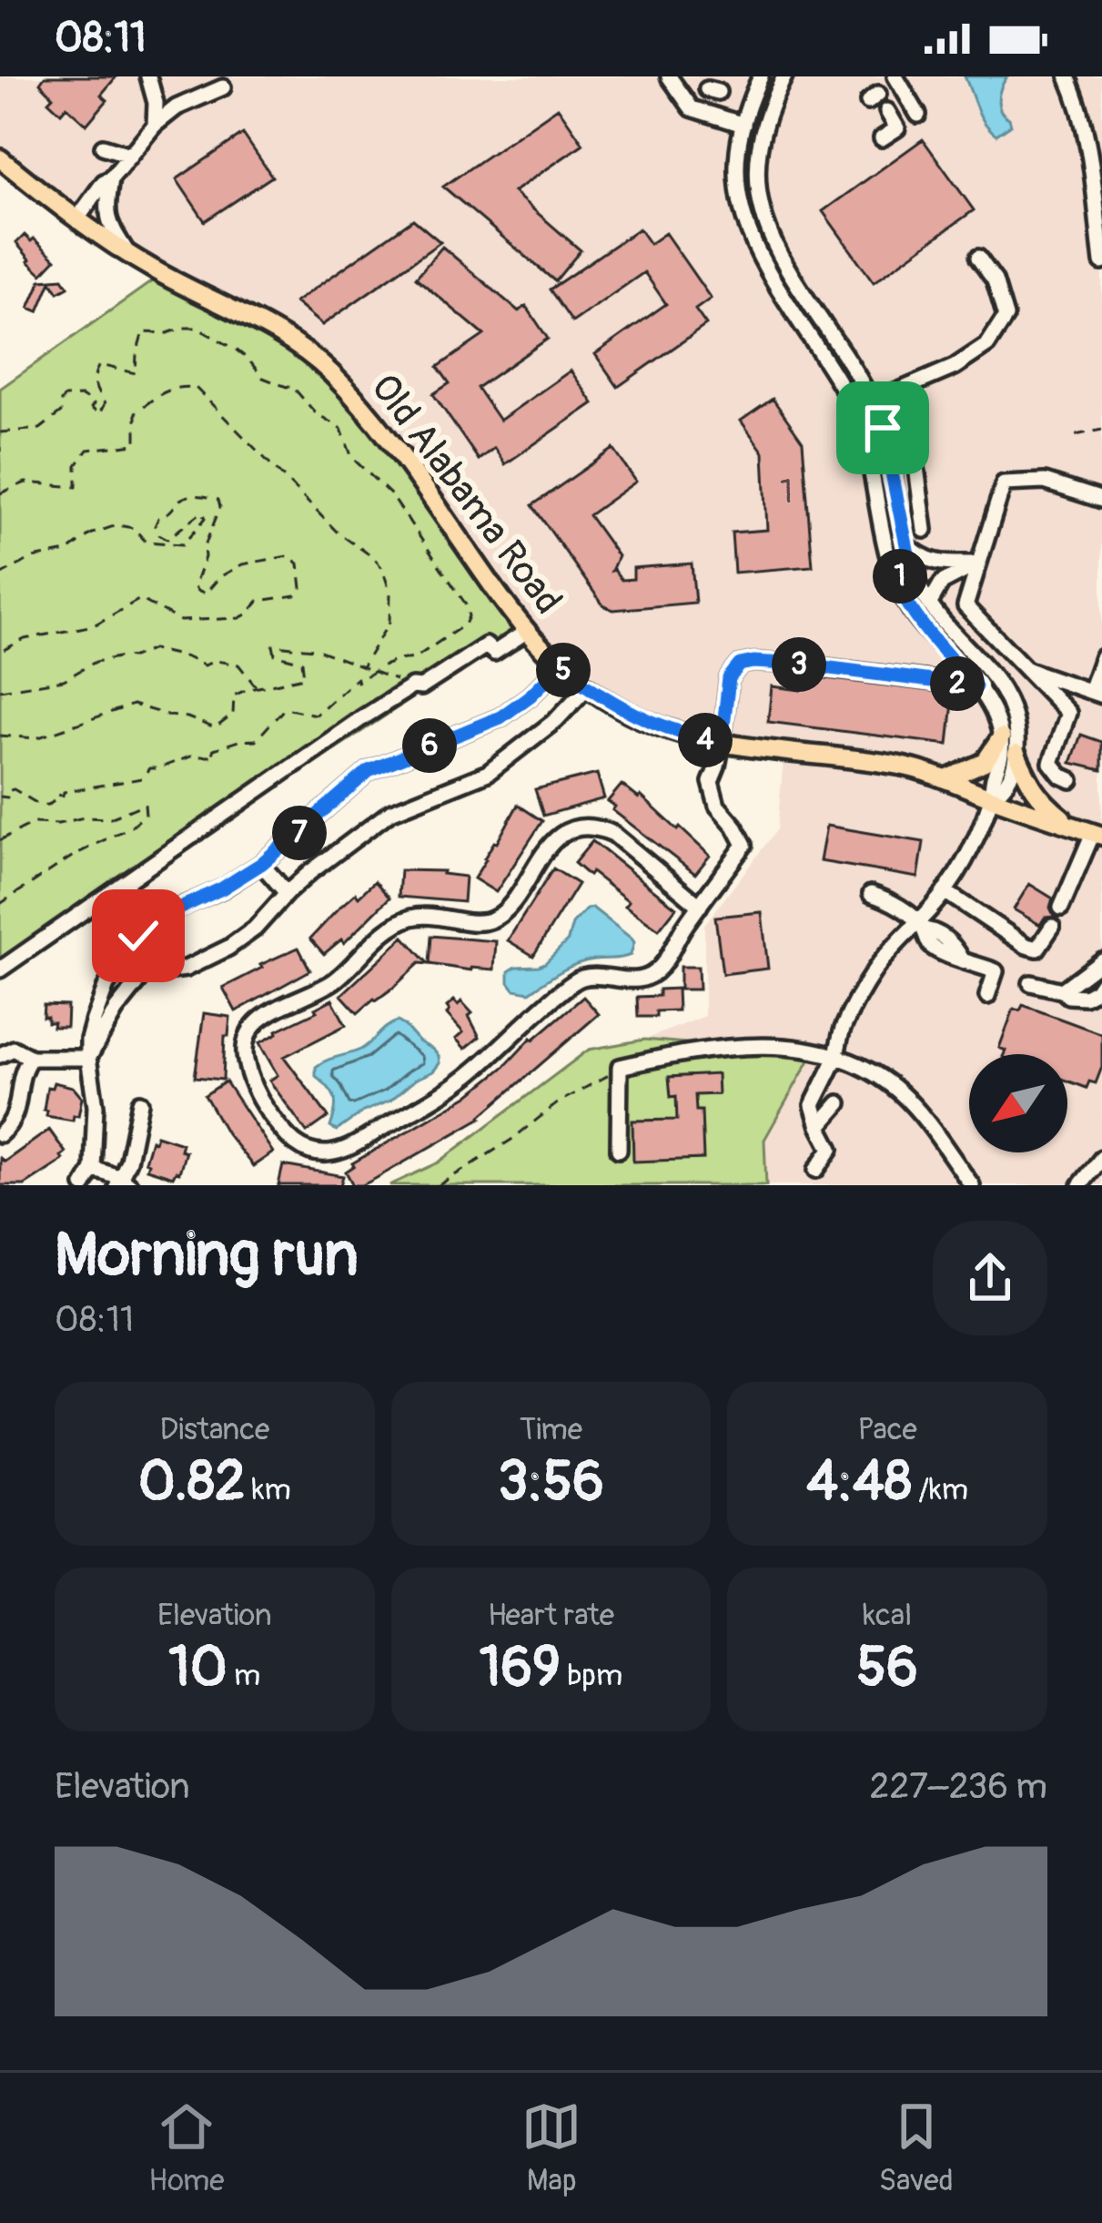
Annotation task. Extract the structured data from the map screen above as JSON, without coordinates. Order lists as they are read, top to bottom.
{
  "streets": {
    "main road": ["Old Alabama Road"]
  },
  "house_numbers": ["1"],
  "north": "bottom left",
  "page": {
    "status": "08:11",
    "pins": [
      "1",
      "3",
      "5",
      "2",
      "4",
      "6",
      "7"
    ],
    "heading": ["Morning run", "08:11"],
    "stats": [
      ["Distance", "0.82 km"],
      ["Time", "3:56"],
      ["Pace", "4:48 /km"],
      ["Elevation", "10 m"],
      ["Heart rate", "169 bpm"],
      ["kcal", "56"]
    ],
    "chart": ["Elevation", "227–236 m"],
    "tabs": ["Home", "Map", "Saved"]
  }
}
